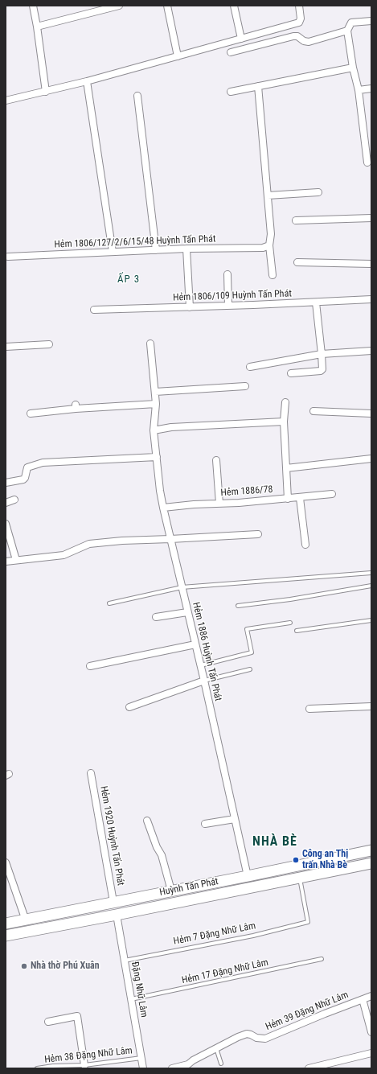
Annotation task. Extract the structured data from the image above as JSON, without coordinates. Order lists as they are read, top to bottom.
{
  "streets": {
    "main road": ["Huỳnh Tấn Phát"],
    "street": [
      "Hẻm 1806/127/2/6/15/48 Huỳnh Tấn Phát",
      "Hẻm 1806/109 Huỳnh Tấn Phát",
      "Hẻm 1886/78",
      "Hẻm 1886 Huỳnh Tấn Phát",
      "Hẻm 1920 Huỳnh Tấn Phát",
      "Đặng Nhữ Lâm",
      "Hẻm 39 Đặng Nhữ Lâm"
    ],
    "lane": ["Hẻm 7 Đặng Nhữ Lâm", "Hẻm 17 Đặng Nhữ Lâm", "Hẻm 38 Đặng Nhữ Lâm"]
  },
  "crossings": [
    ["Hẻm 1886/78", "Hẻm 1886 Huỳnh Tấn Phát"],
    ["Hẻm 1886 Huỳnh Tấn Phát", "Huỳnh Tấn Phát"],
    ["Hẻm 1920 Huỳnh Tấn Phát", "Huỳnh Tấn Phát"],
    ["Huỳnh Tấn Phát", "Hẻm 7 Đặng Nhữ Lâm"],
    ["Huỳnh Tấn Phát", "Đặng Nhữ Lâm"],
    ["Hẻm 7 Đặng Nhữ Lâm", "Đặng Nhữ Lâm"],
    ["Hẻm 17 Đặng Nhữ Lâm", "Đặng Nhữ Lâm"],
    ["Đặng Nhữ Lâm", "Hẻm 38 Đặng Nhữ Lâm"]
  ],
  "districts": ["ẤP 3", "NHÀ BÈ"],
  "places": ["Công an Thị trấn Nhà Bè", "Nhà thờ Phú Xuân"]
}
